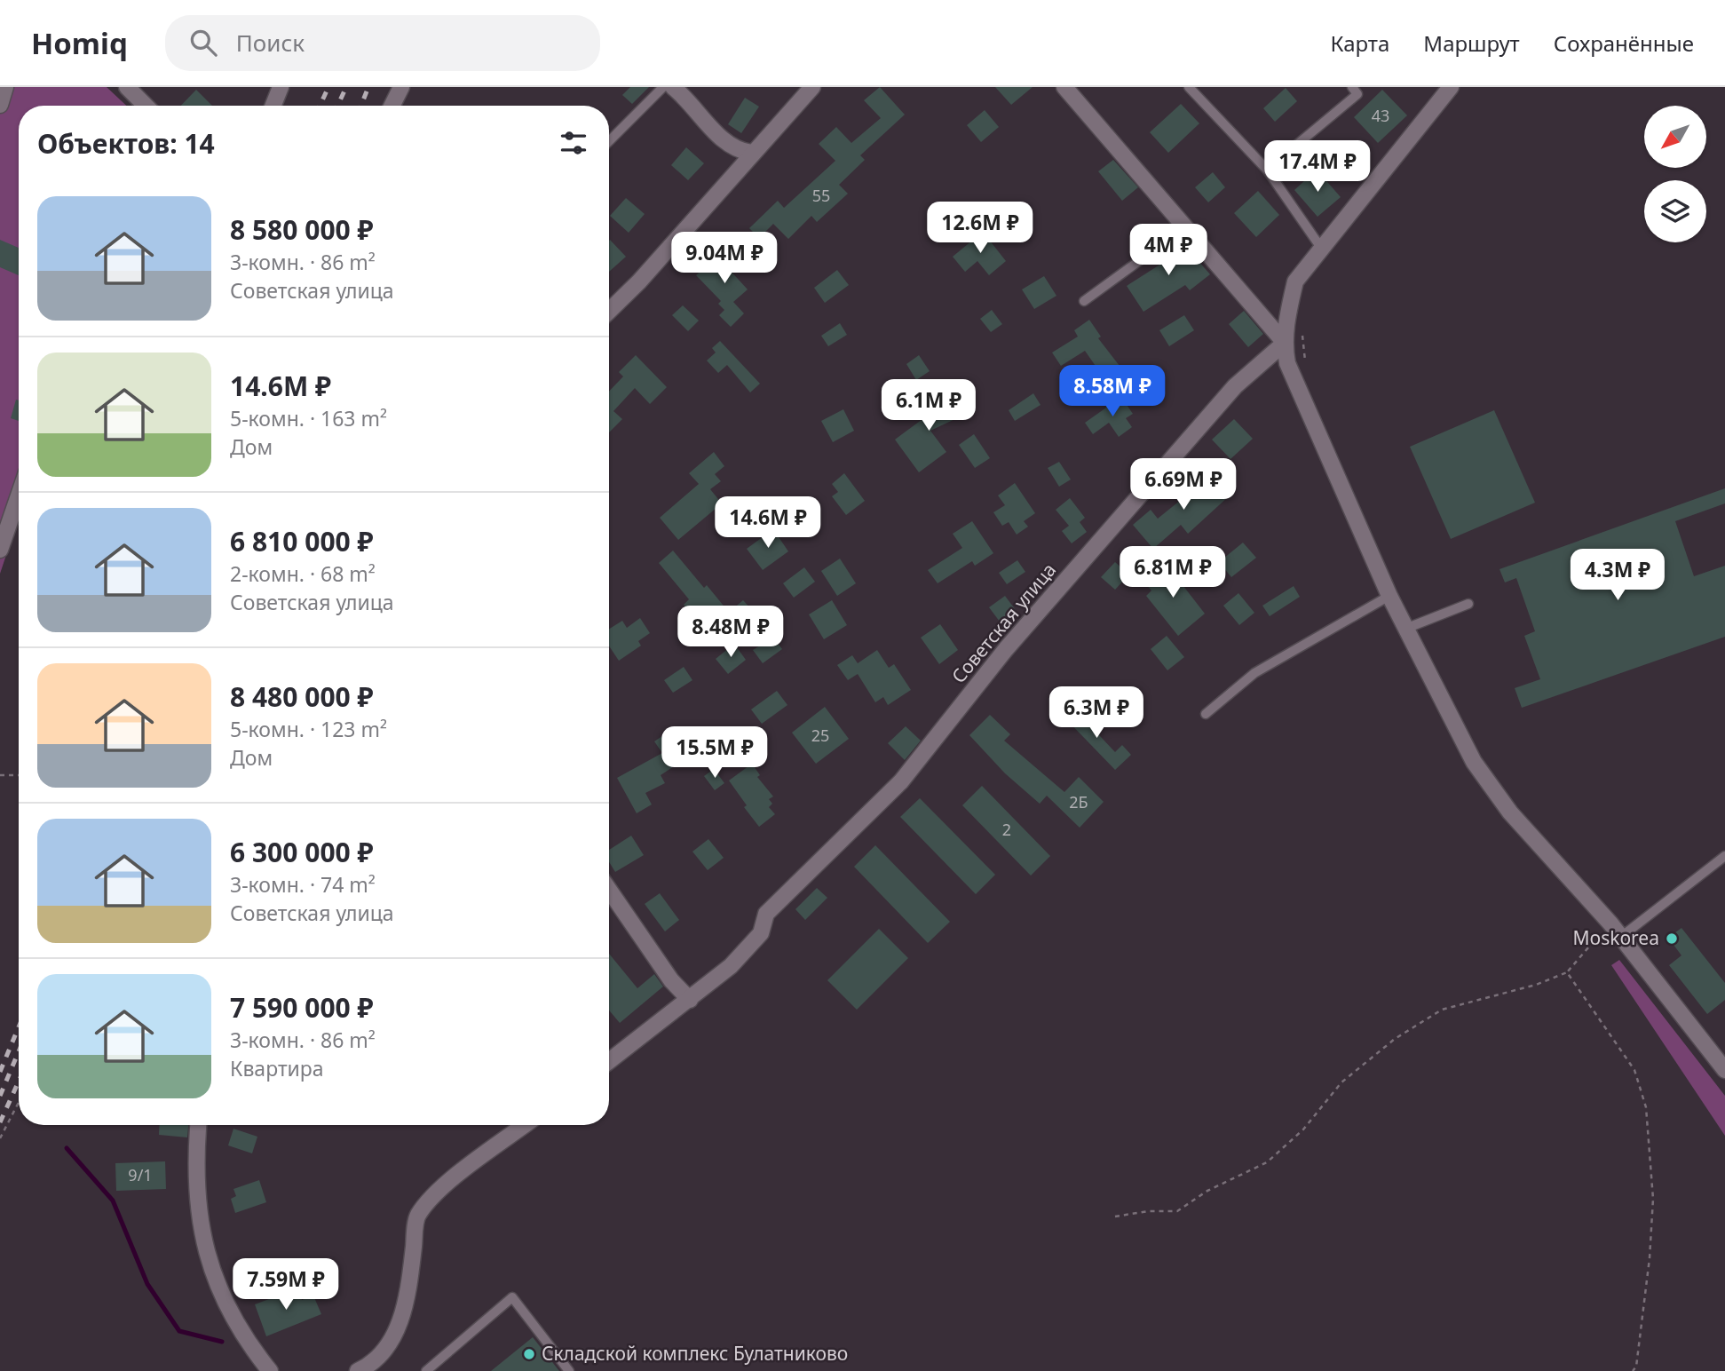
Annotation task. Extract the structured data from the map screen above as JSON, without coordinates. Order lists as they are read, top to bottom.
{
  "streets": {
    "street": ["Советская улица"]
  },
  "places": ["Moskorea", "Складской комплекс Булатниково"],
  "house_numbers": [
    "43",
    "55",
    "25",
    "2Б",
    "2",
    "9/1"
  ],
  "north": "bottom left",
  "page": {
    "header": "Homiq",
    "search": "Поиск",
    "nav": ["Карта", "Маршрут", "Сохранённые"],
    "heading": "Объектов: 14",
    "price": [
      "17.4M ₽",
      "12.6M ₽",
      "4M ₽",
      "9.04M ₽",
      "8.58M ₽",
      "6.1M ₽",
      "6.69M ₽",
      "14.6M ₽",
      "6.81M ₽",
      "4.3M ₽",
      "8.48M ₽",
      "6.3M ₽",
      "15.5M ₽",
      "7.59M ₽"
    ],
    "list": [
      {
        "name": "8 580 000 ₽",
        "note": "3-комн. · 86 m² · Советская улица"
      },
      {
        "name": "14.6M ₽",
        "note": "5-комн. · 163 m² · Дом"
      },
      {
        "name": "6 810 000 ₽",
        "note": "2-комн. · 68 m² · Советская улица"
      },
      {
        "name": "8 480 000 ₽",
        "note": "5-комн. · 123 m² · Дом"
      },
      {
        "name": "6 300 000 ₽",
        "note": "3-комн. · 74 m² · Советская улица"
      },
      {
        "name": "7 590 000 ₽",
        "note": "3-комн. · 86 m² · Квартира"
      }
    ]
  }
}
